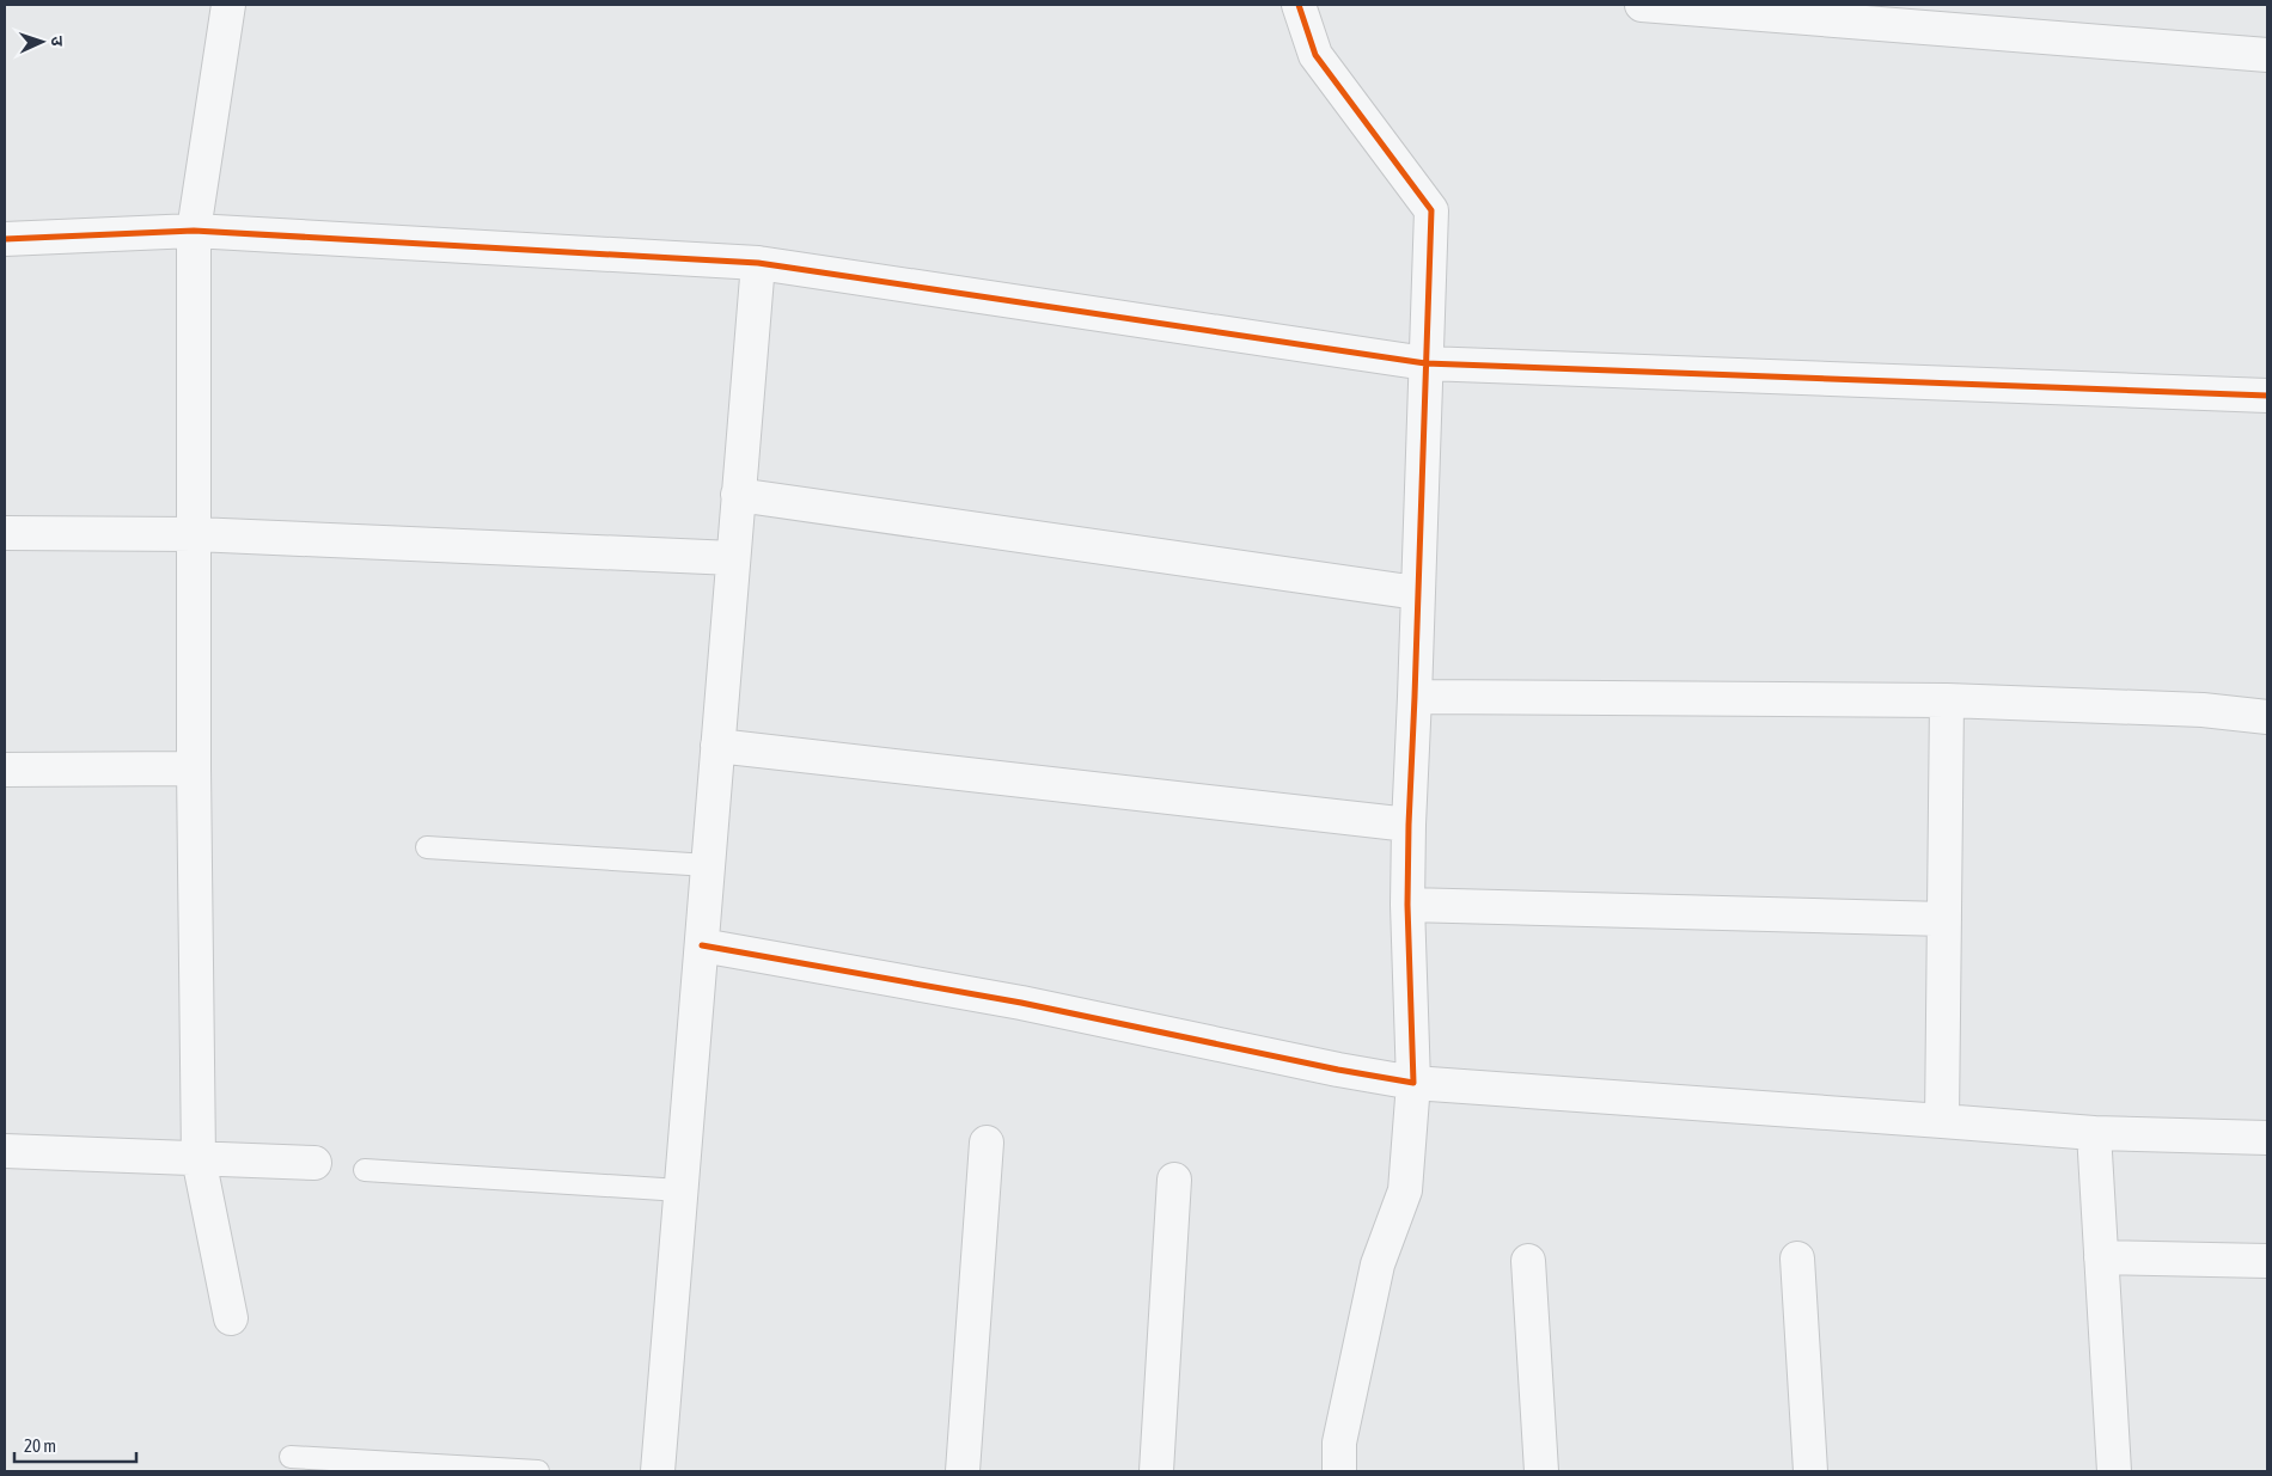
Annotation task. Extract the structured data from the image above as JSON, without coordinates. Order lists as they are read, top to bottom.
{
  "scale_bar": "20 m",
  "north": "right"
}
